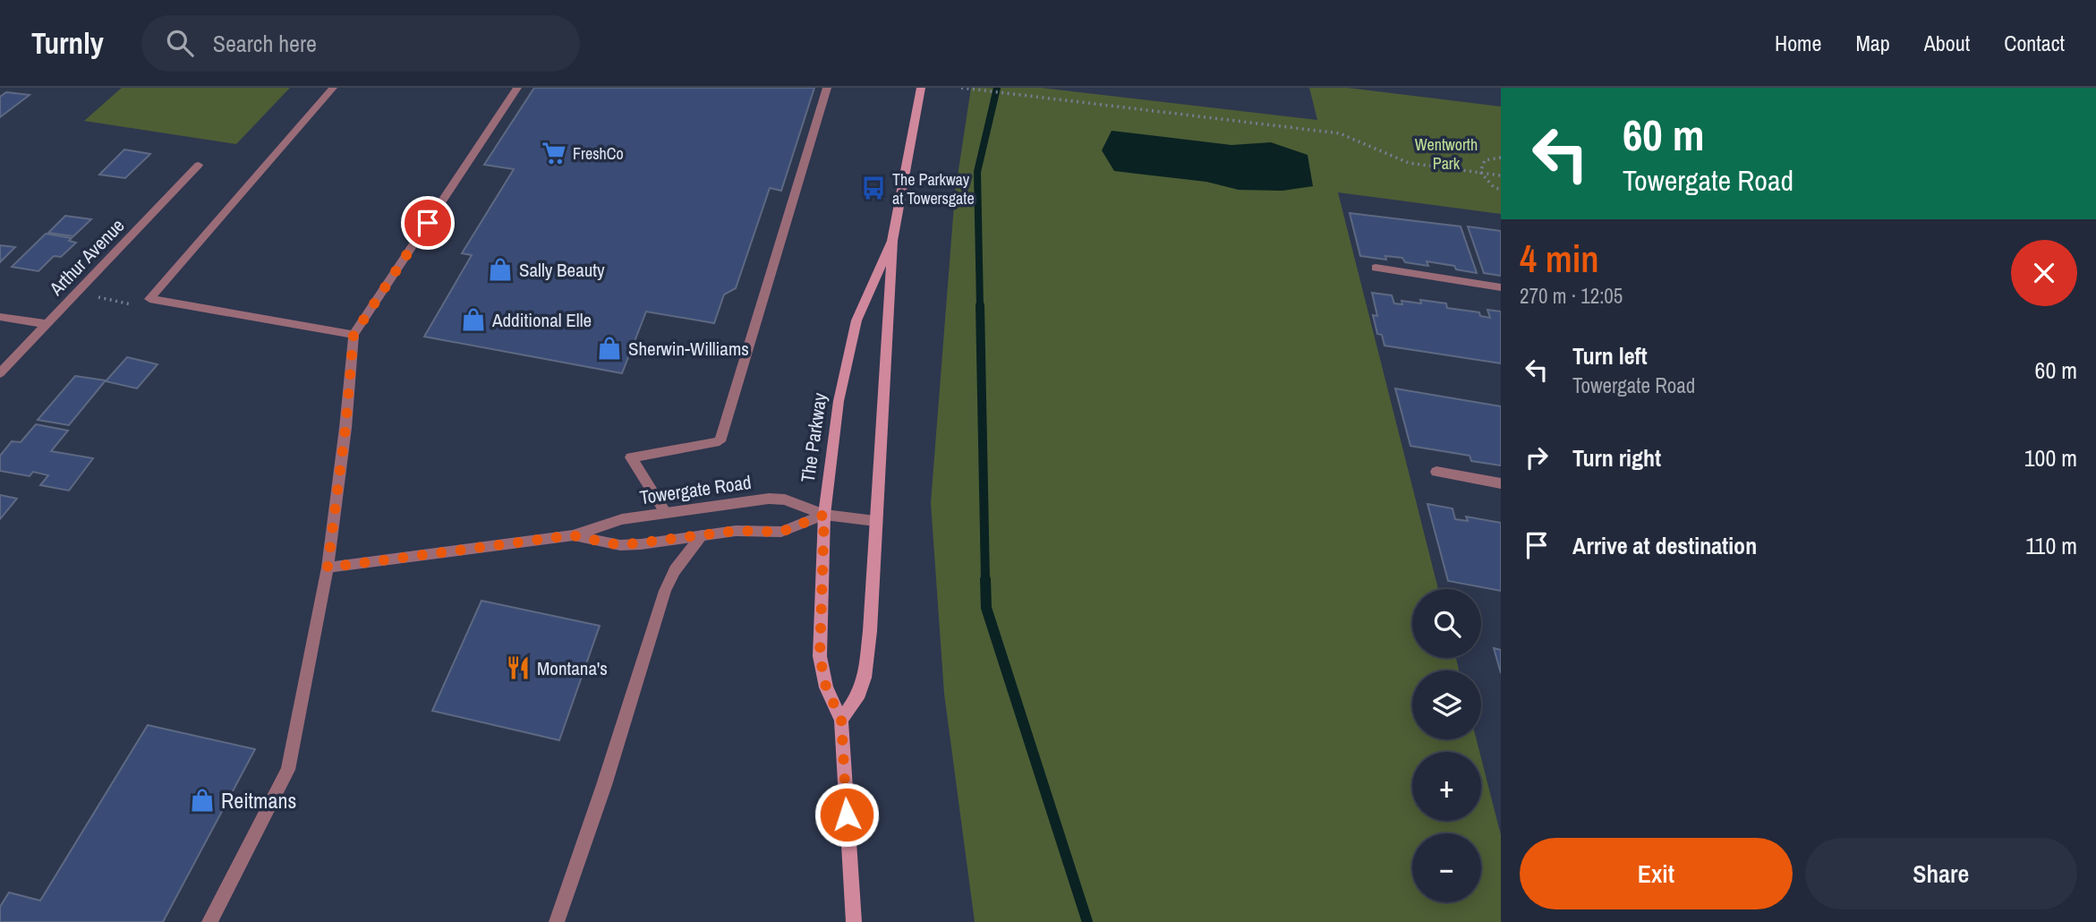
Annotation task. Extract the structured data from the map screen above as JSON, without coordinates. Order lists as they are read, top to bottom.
{
  "streets": {
    "main road": ["The Parkway"],
    "street": ["Arthur Avenue", "Towergate Road"]
  },
  "crossings": [
    ["The Parkway", "Towergate Road"]
  ],
  "parks": ["Wentworth Park"],
  "places": {
    "supermarket": ["FreshCo"],
    "bus stop": ["The Parkway at Towersgate"],
    "shop": [
      "Sally Beauty",
      "Additional Elle",
      "Sherwin-Williams",
      "Reitmans"
    ],
    "restaurant": ["Montana's"]
  },
  "page": {
    "header": "Turnly",
    "search": "Search here",
    "nav": [
      "Home",
      "Map",
      "About",
      "Contact"
    ],
    "turn": ["60 m", "Towergate Road"],
    "heading": ["4 min", "270 m · 12:05"],
    "list": [
      {
        "name": "Turn left",
        "note": "Towergate Road",
        "value": "60 m"
      },
      {
        "name": "Turn right",
        "value": "100 m"
      },
      {
        "name": "Arrive at destination",
        "value": "110 m"
      }
    ],
    "map_buttons": ["+", "−"],
    "buttons": ["Exit", "Share"]
  }
}
